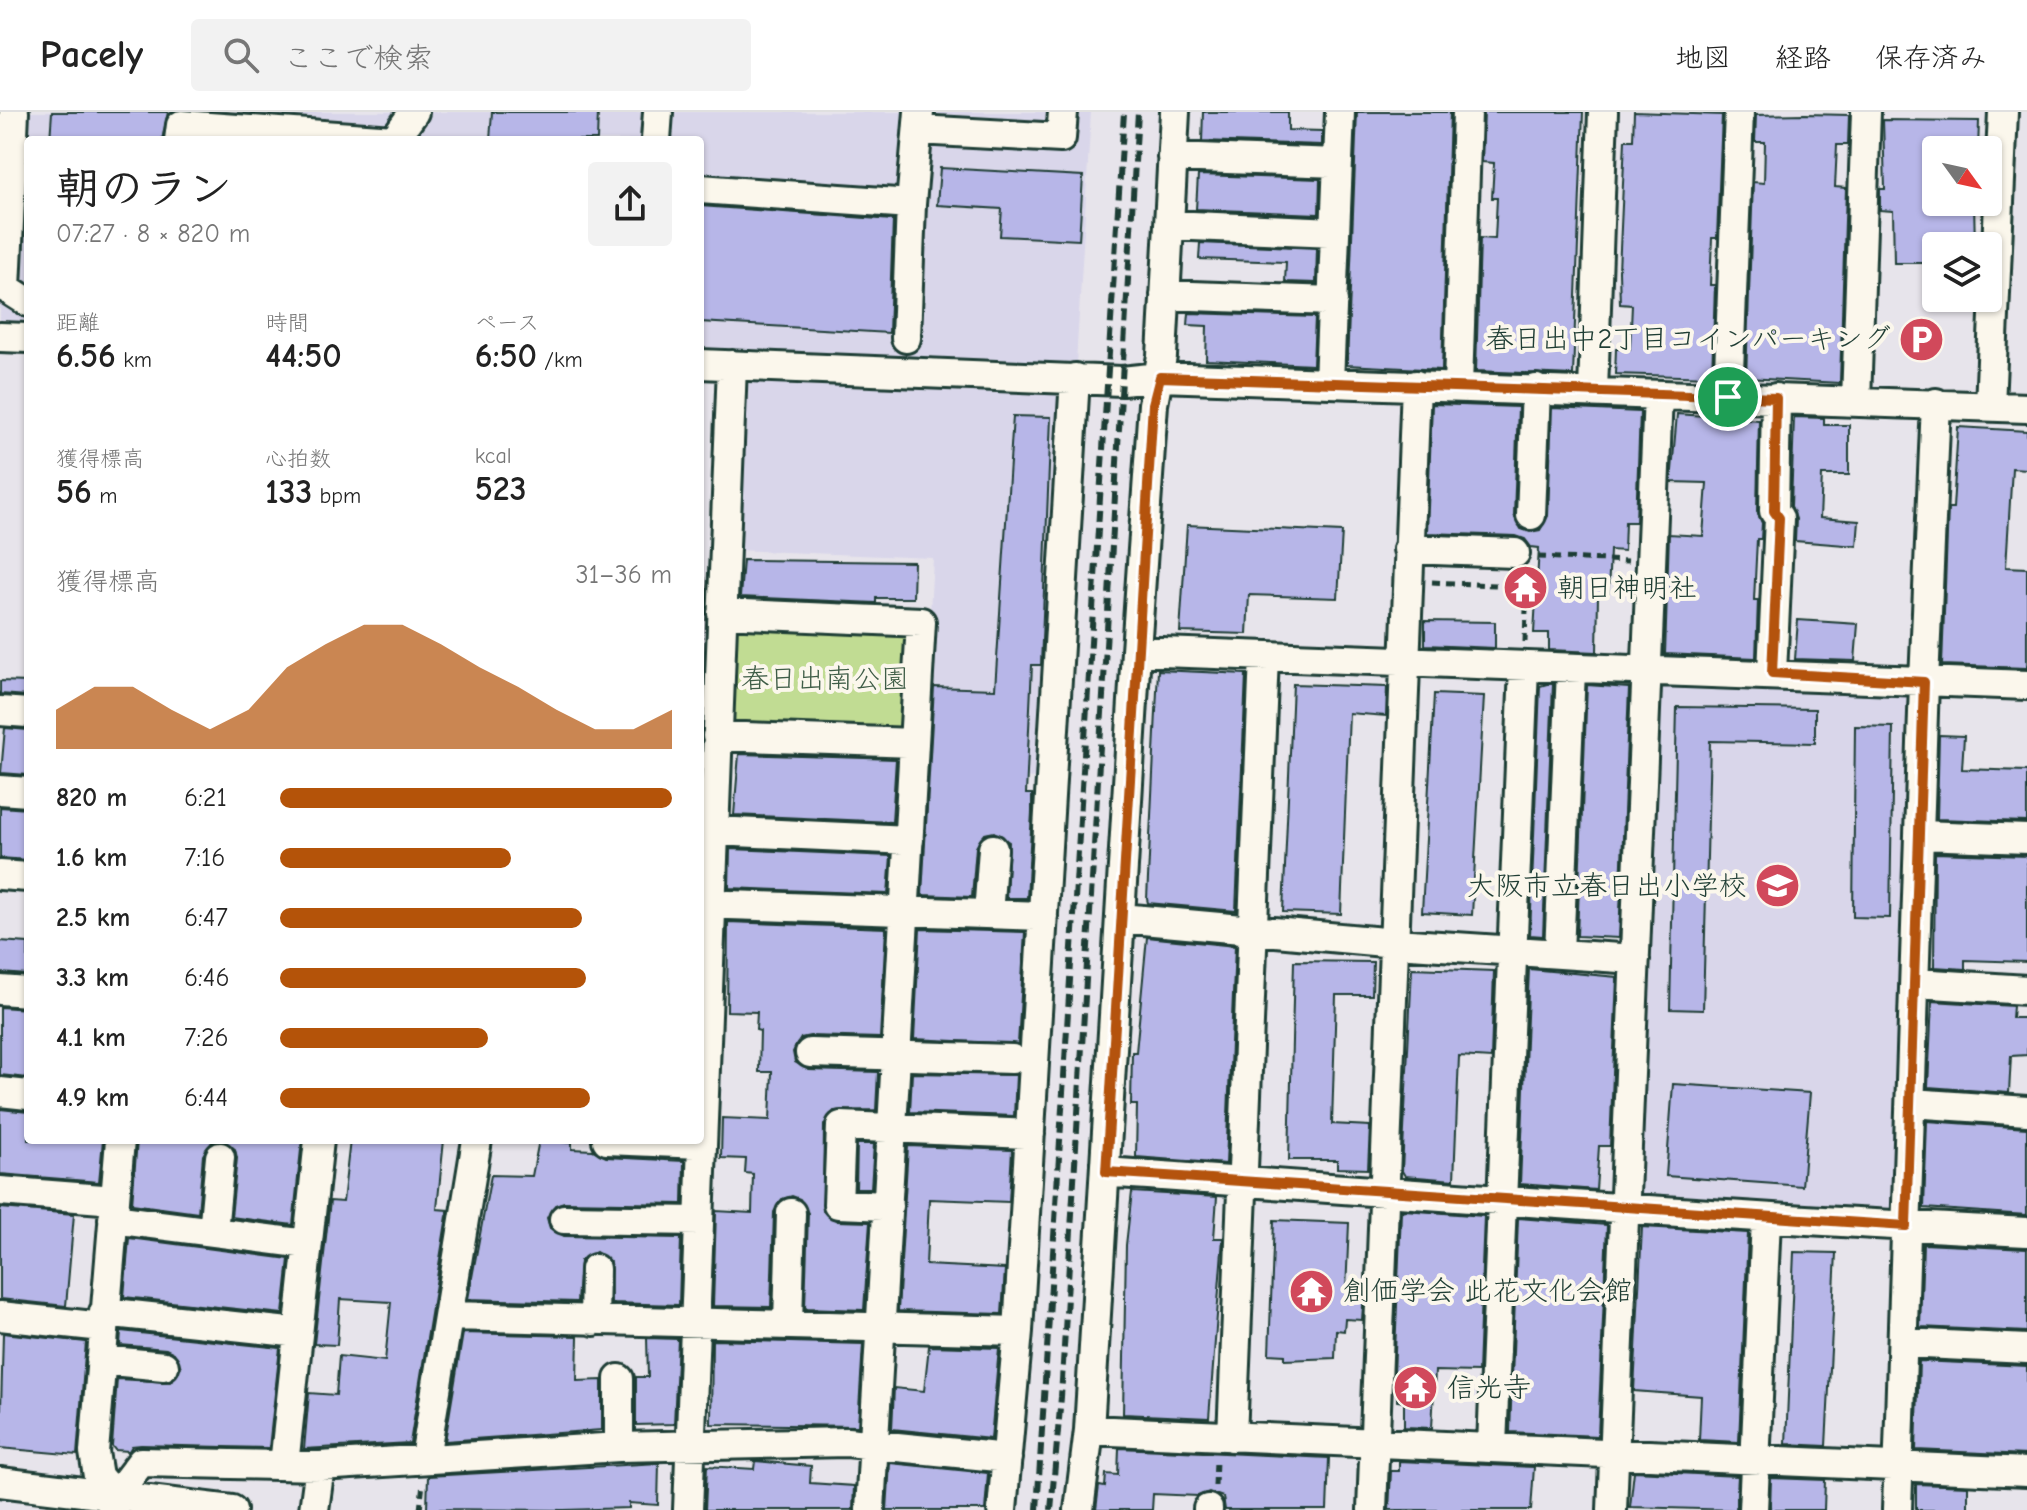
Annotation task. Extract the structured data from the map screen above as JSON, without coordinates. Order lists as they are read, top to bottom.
{
  "parks": ["春日出南公園"],
  "places": {
    "parking": ["春日出中2丁目コインパーキング"],
    "temple": ["朝日神明社", "創価学会 此花文化会館", "信光寺"],
    "school or university": ["大阪市立春日出小学校"]
  },
  "north": "bottom right",
  "page": {
    "header": "Pacely",
    "search": "ここで検索",
    "nav": ["地図", "経路", "保存済み"],
    "heading": ["朝のラン", "07:27 · 8 × 820 m"],
    "stats": [
      ["距離", "6.56 km"],
      ["時間", "44:50"],
      ["ペース", "6:50 /km"],
      ["獲得標高", "56 m"],
      ["心拍数", "133 bpm"],
      ["kcal", "523"]
    ],
    "chart": ["獲得標高", "31–36 m"],
    "list": [
      {
        "name": "820 m",
        "note": "6:21"
      },
      {
        "name": "1.6 km",
        "note": "7:16"
      },
      {
        "name": "2.5 km",
        "note": "6:47"
      },
      {
        "name": "3.3 km",
        "note": "6:46"
      },
      {
        "name": "4.1 km",
        "note": "7:26"
      },
      {
        "name": "4.9 km",
        "note": "6:44"
      }
    ]
  }
}
